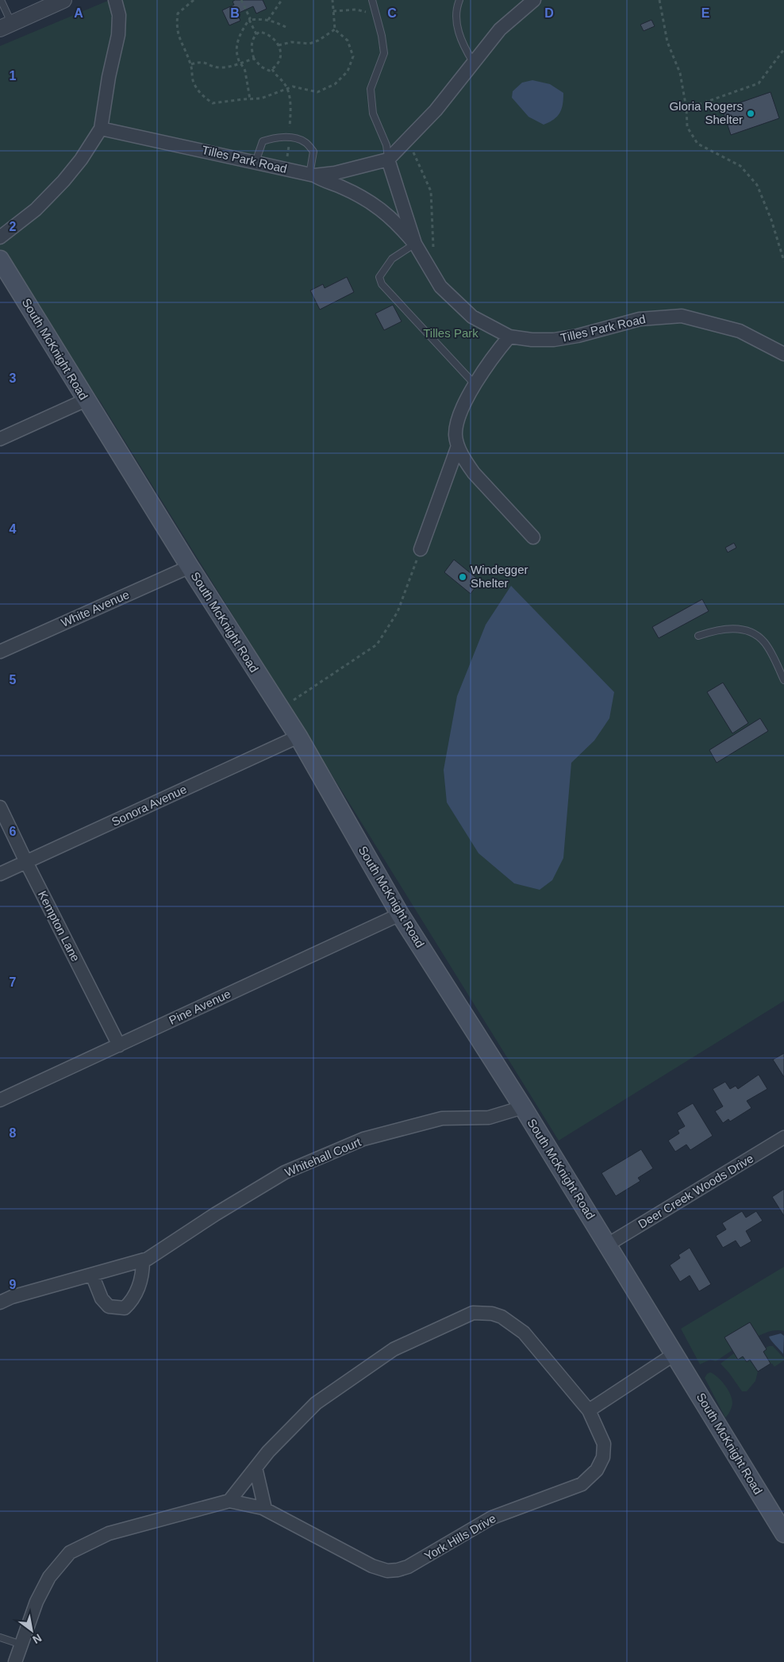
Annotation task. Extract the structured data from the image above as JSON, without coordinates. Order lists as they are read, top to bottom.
{
  "streets": {
    "main road": ["South McKnight Road"],
    "street": [
      "Tilles Park Road",
      "White Avenue",
      "Sonora Avenue",
      "Kempton Lane",
      "Pine Avenue",
      "Whitehall Court",
      "Deer Creek Woods Drive",
      "York Hills Drive"
    ]
  },
  "crossings": [
    ["South McKnight Road", "White Avenue"],
    ["South McKnight Road", "Sonora Avenue"],
    ["South McKnight Road", "Pine Avenue"],
    ["South McKnight Road", "Whitehall Court"],
    ["South McKnight Road", "Deer Creek Woods Drive"],
    ["Sonora Avenue", "Kempton Lane"],
    ["Kempton Lane", "Pine Avenue"]
  ],
  "parks": ["Tilles Park"],
  "places": ["Gloria Rogers Shelter", "Windegger Shelter"],
  "north": "bottom right",
  "grid": {
    "columns": [
      "A",
      "B",
      "C",
      "D",
      "E"
    ],
    "rows": [
      "1",
      "2",
      "3",
      "4",
      "5",
      "6",
      "7",
      "8",
      "9"
    ]
  }
}
